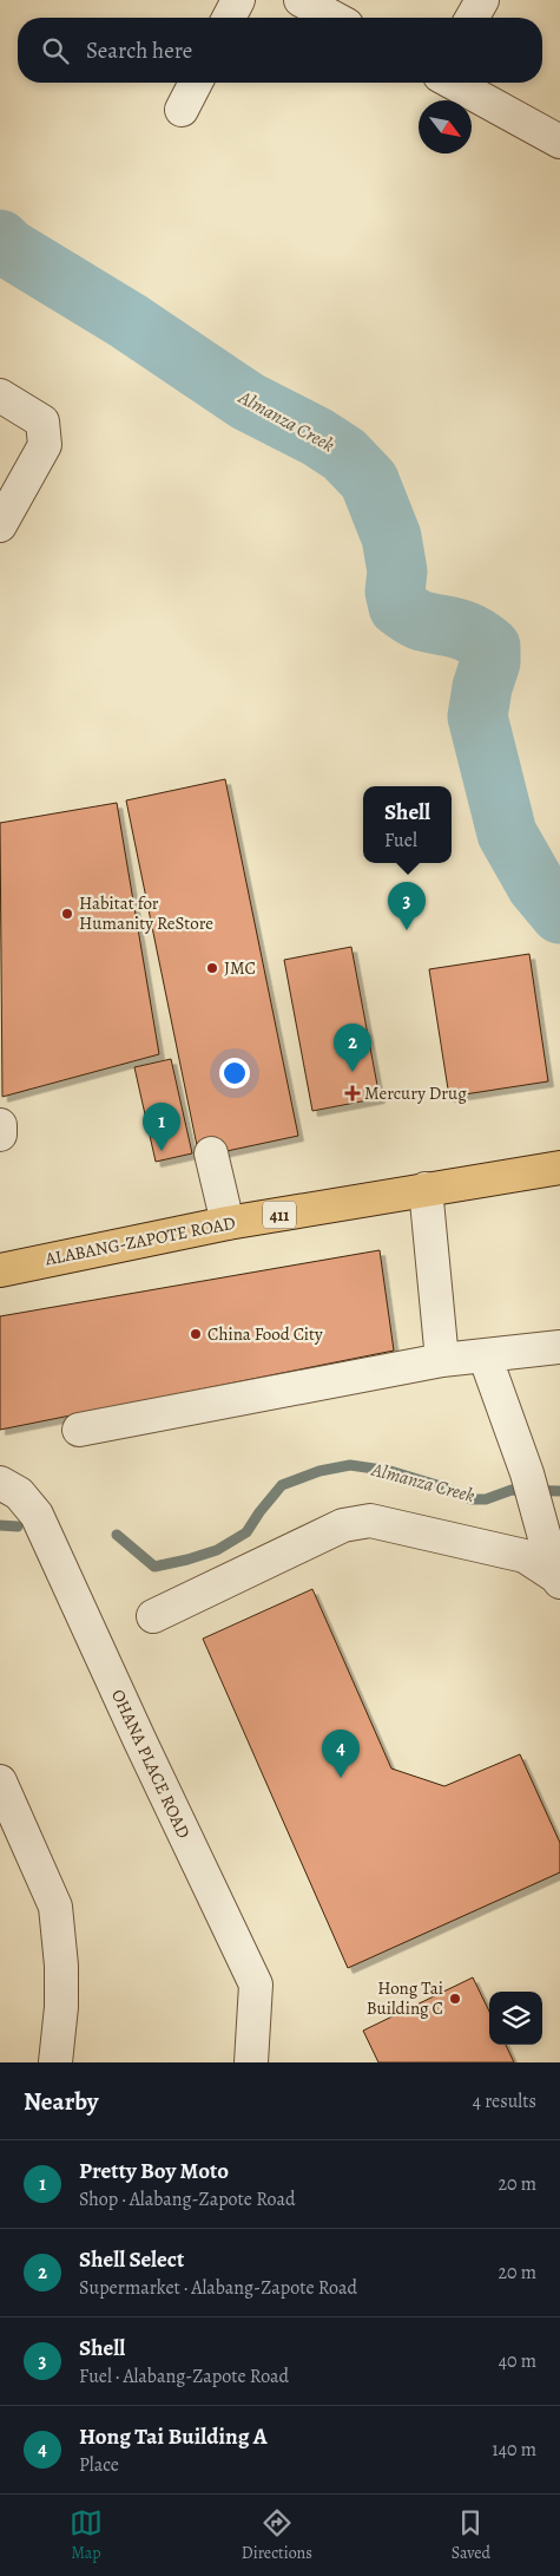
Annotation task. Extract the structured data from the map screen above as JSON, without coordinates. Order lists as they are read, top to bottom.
{
  "streets": {
    "highway": ["411", "ALABANG-ZAPOTE ROAD"],
    "street": ["OHANA PLACE ROAD"]
  },
  "water": ["Almanza Creek"],
  "places": {
    "other": [
      "Habitat for Humanity ReStore",
      "JMC",
      "China Food City",
      "Hong Tai Building C"
    ],
    "health": ["Mercury Drug"]
  },
  "north": "bottom right",
  "page": {
    "search": "Search here",
    "popup": ["Shell", "Fuel"],
    "pins": [
      "3",
      "2",
      "1",
      "4"
    ],
    "heading": ["Nearby", "4 results"],
    "list": [
      {
        "mark": "1",
        "name": "Pretty Boy Moto",
        "note": "Shop · Alabang-Zapote Road",
        "value": "20 m"
      },
      {
        "mark": "2",
        "name": "Shell Select",
        "note": "Supermarket · Alabang-Zapote Road",
        "value": "20 m"
      },
      {
        "mark": "3",
        "name": "Shell",
        "note": "Fuel · Alabang-Zapote Road",
        "value": "40 m"
      },
      {
        "mark": "4",
        "name": "Hong Tai Building A",
        "note": "Place",
        "value": "140 m"
      }
    ],
    "nav": ["Map", "Directions", "Saved"]
  }
}
